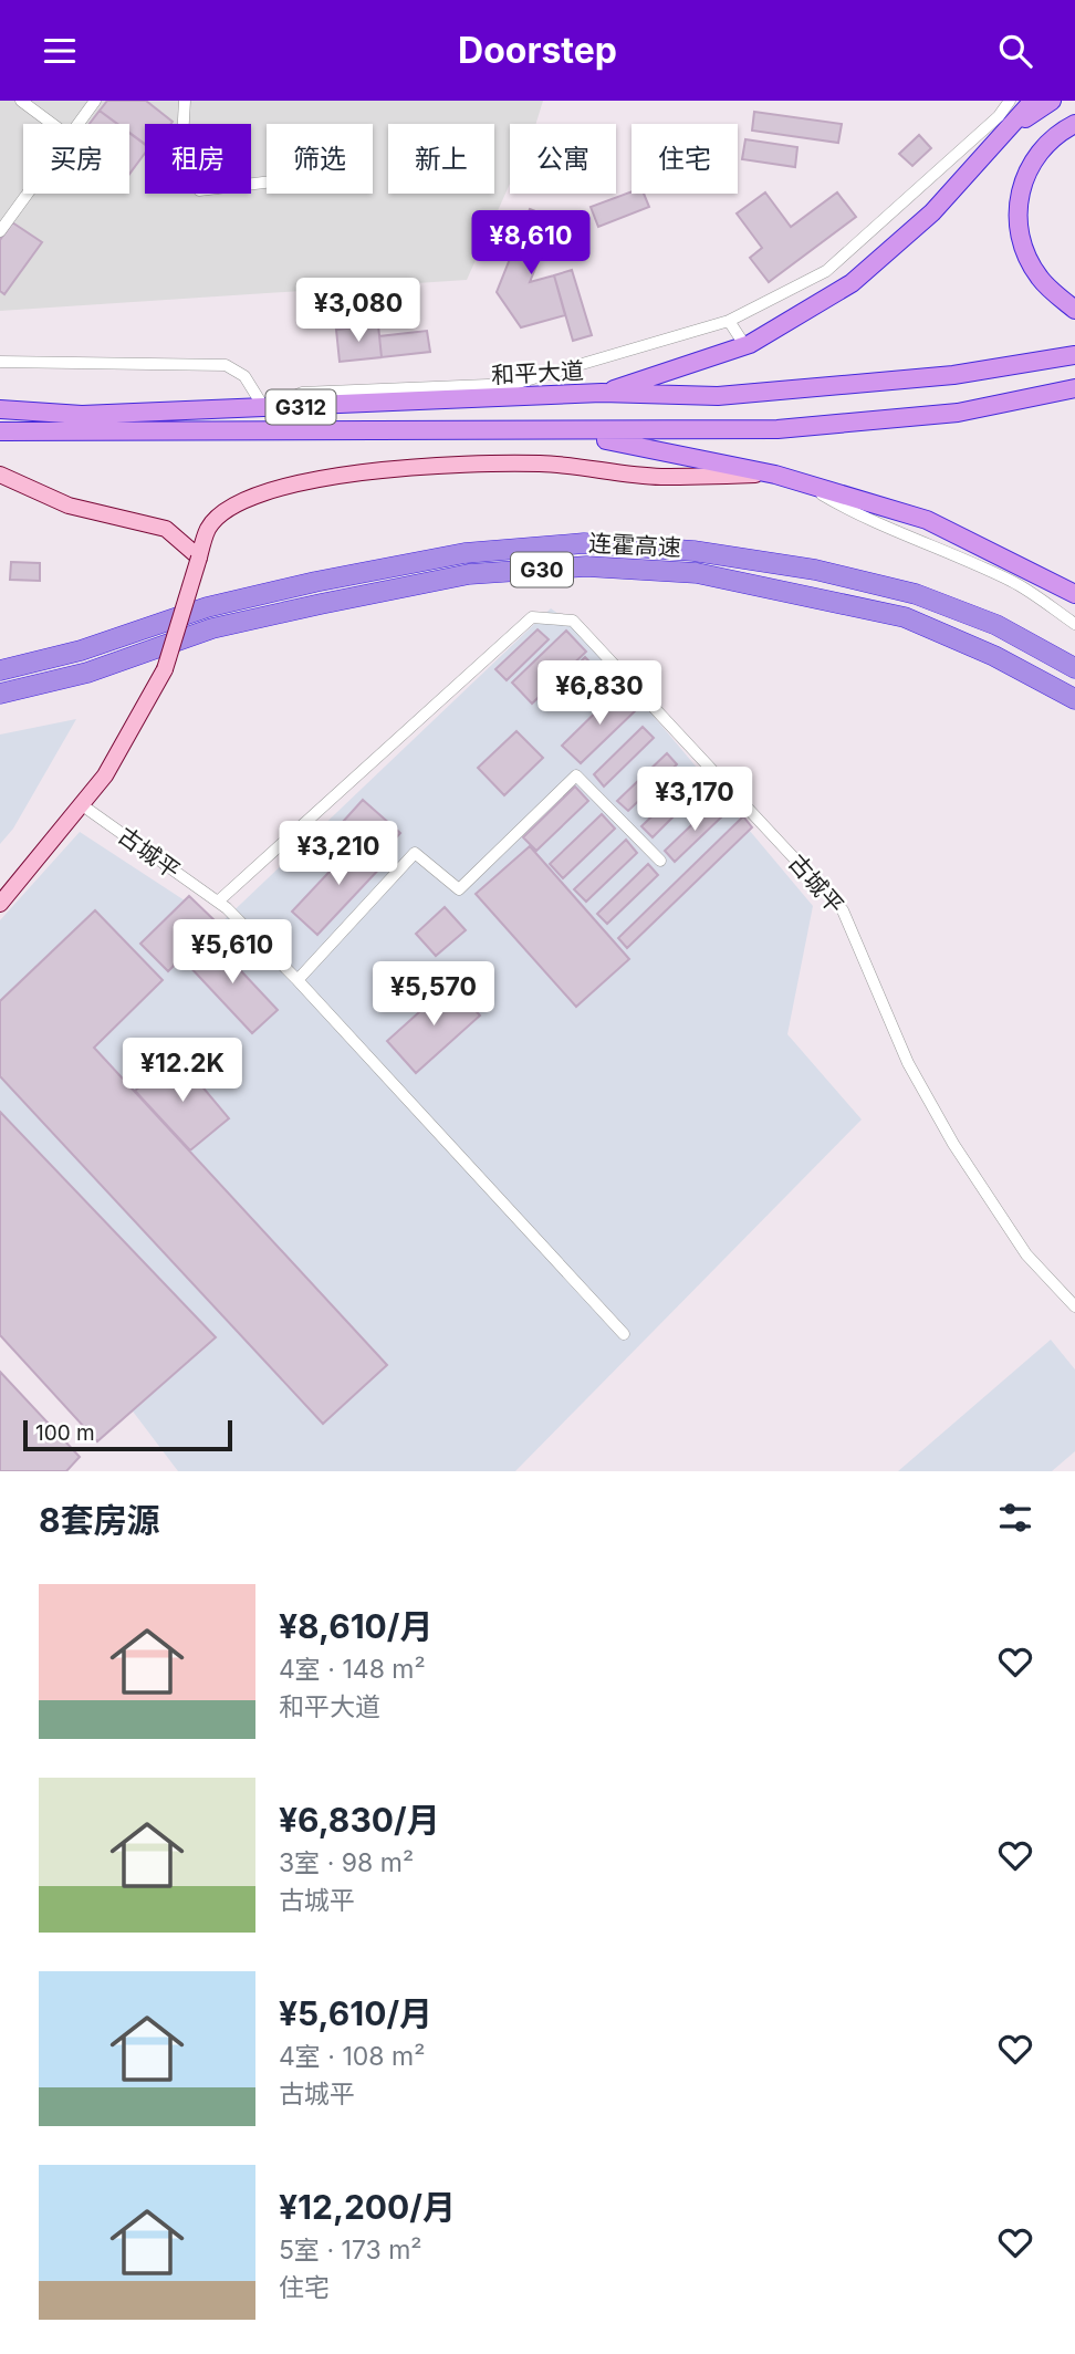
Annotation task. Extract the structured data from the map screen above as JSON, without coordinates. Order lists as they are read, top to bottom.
{
  "streets": {
    "highway": [
      "和平大道",
      "G312",
      "连霍高速",
      "G30"
    ],
    "street": ["古城平"]
  },
  "scale_bar": "100 m",
  "page": {
    "header": "Doorstep",
    "chip": [
      "买房",
      "租房",
      "筛选",
      "新上",
      "公寓",
      "住宅"
    ],
    "price": [
      "¥8,610",
      "¥3,080",
      "¥6,830",
      "¥3,170",
      "¥3,210",
      "¥5,610",
      "¥5,570",
      "¥12.2K"
    ],
    "scale": "100 m",
    "heading": "8套房源",
    "list": [
      {
        "name": "¥8,610/月",
        "note": "4室 · 148 m² · 和平大道"
      },
      {
        "name": "¥6,830/月",
        "note": "3室 · 98 m² · 古城平"
      },
      {
        "name": "¥5,610/月",
        "note": "4室 · 108 m² · 古城平"
      },
      {
        "name": "¥12,200/月",
        "note": "5室 · 173 m² · 住宅"
      }
    ]
  }
}
